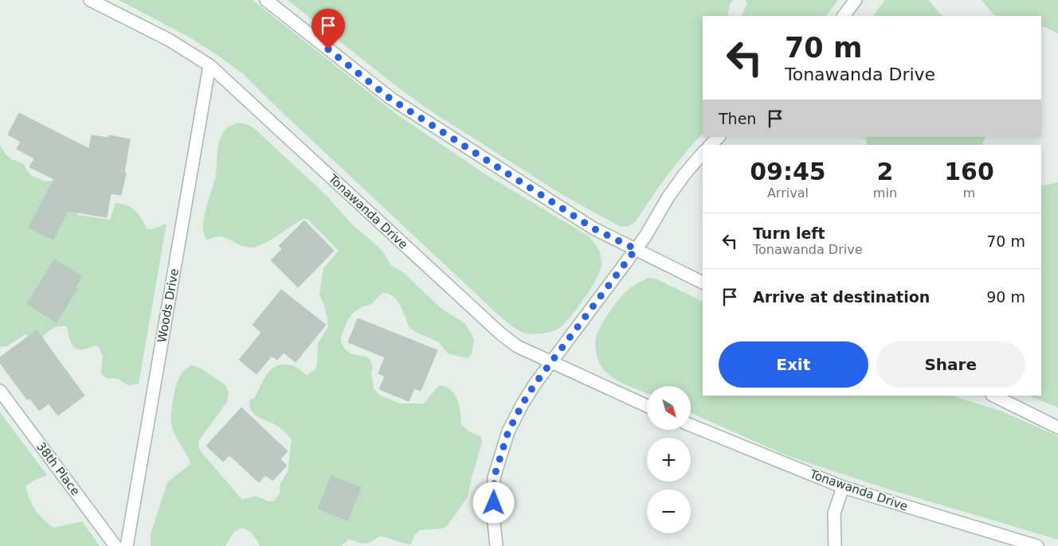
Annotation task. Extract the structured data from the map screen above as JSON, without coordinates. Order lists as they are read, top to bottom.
{
  "streets": {
    "street": ["Tonawanda Drive", "Woods Drive", "38th Place"]
  },
  "crossings": [
    ["Tonawanda Drive", "Woods Drive"]
  ],
  "north": "bottom right",
  "page": {
    "turn": ["70 m", "Tonawanda Drive"],
    "then": "Then",
    "eta": [
      "09:45",
      "Arrival",
      "2",
      "min",
      "160",
      "m"
    ],
    "list": [
      {
        "name": "Turn left",
        "note": "Tonawanda Drive",
        "value": "70 m"
      },
      {
        "name": "Arrive at destination",
        "value": "90 m"
      }
    ],
    "buttons": ["Exit", "Share"],
    "map_buttons": ["+", "−"]
  }
}
